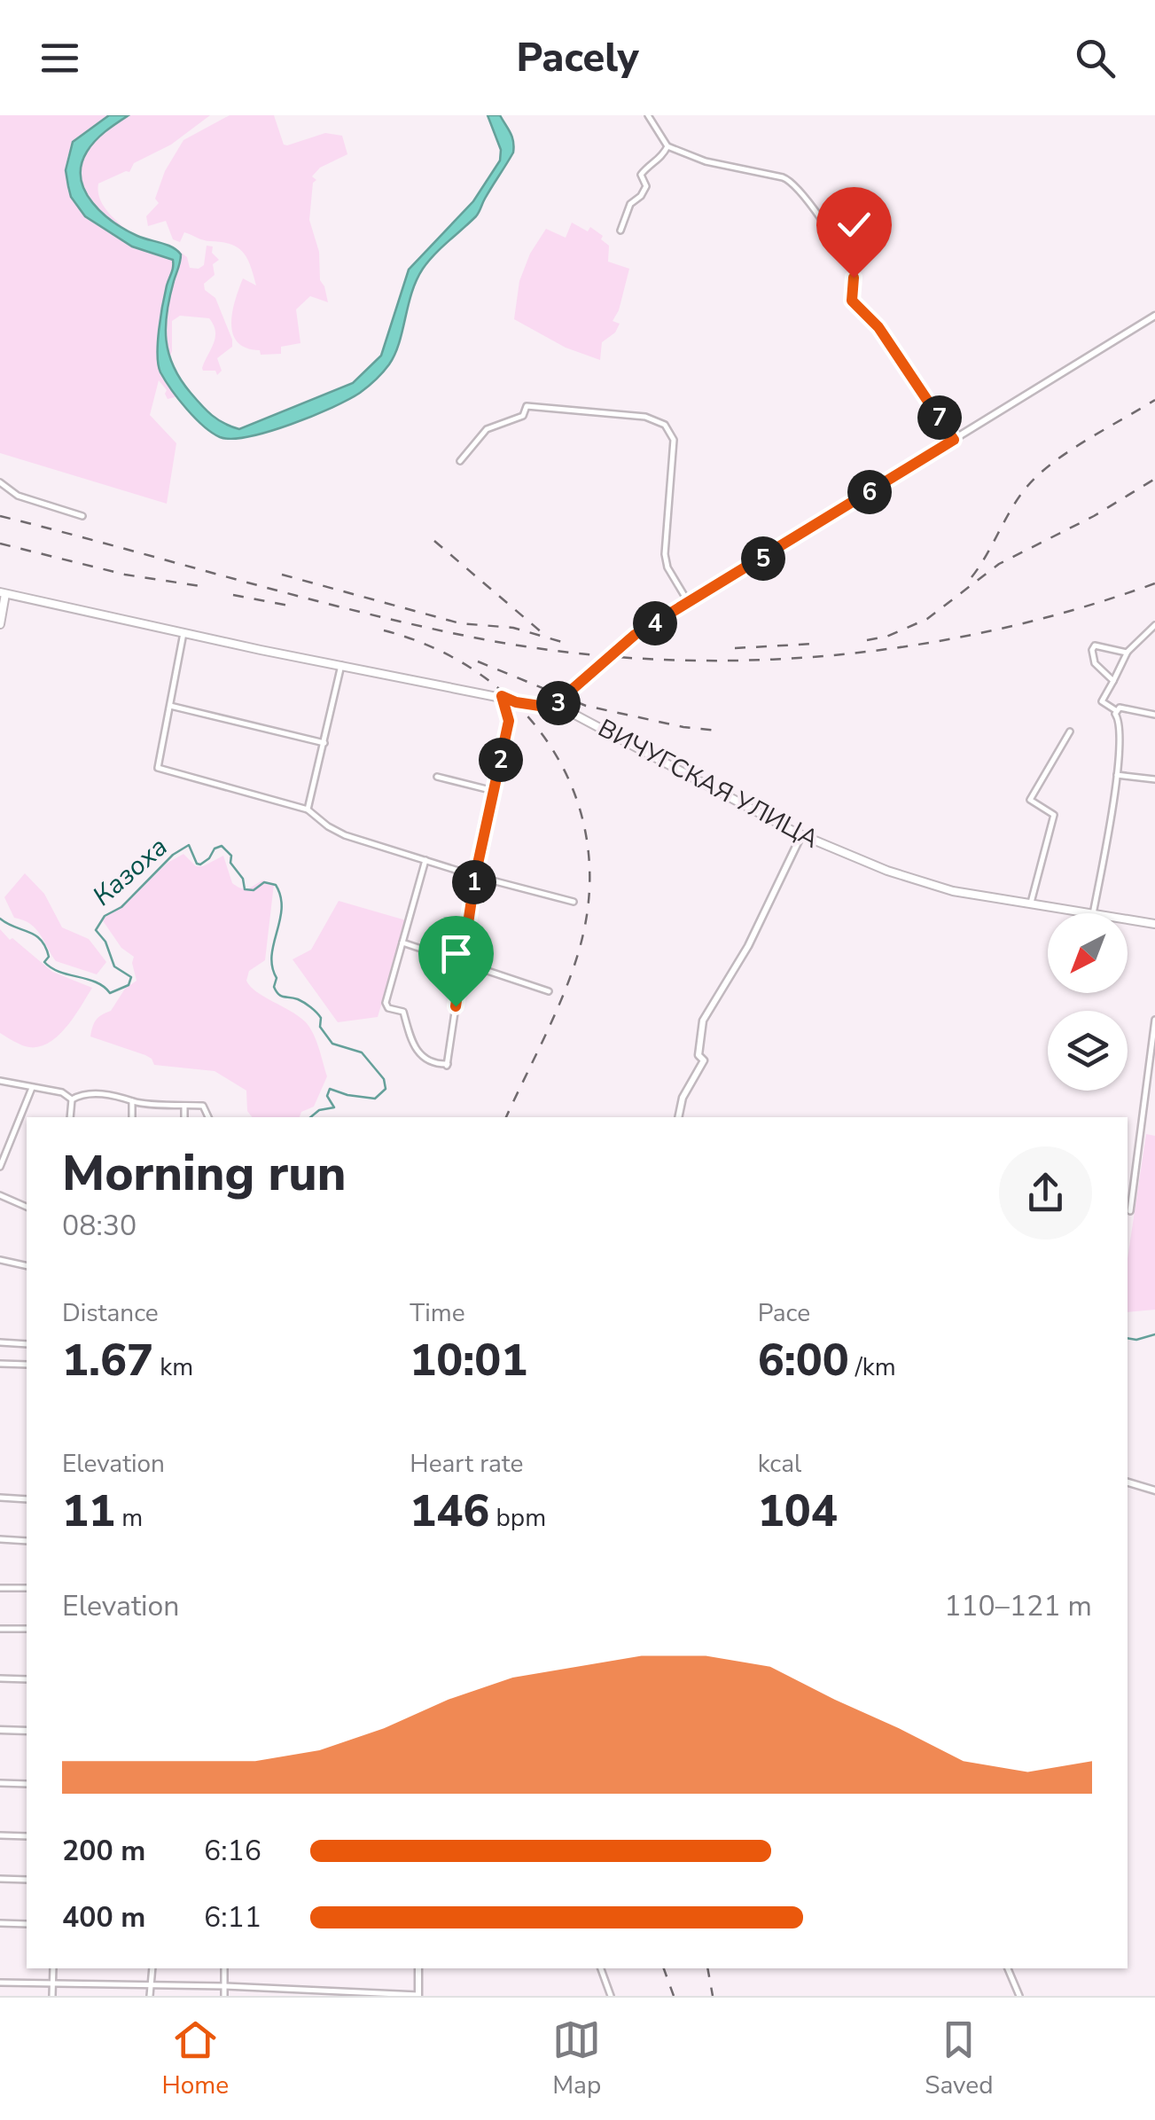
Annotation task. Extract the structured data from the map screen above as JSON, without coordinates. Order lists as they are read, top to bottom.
{
  "streets": {
    "main road": ["ВИЧУГСКАЯ УЛИЦА"]
  },
  "water": ["Казоха"],
  "north": "bottom left",
  "page": {
    "header": "Pacely",
    "pins": [
      "7",
      "6",
      "5",
      "4",
      "3",
      "2",
      "1"
    ],
    "heading": ["Morning run", "08:30"],
    "stats": [
      ["Distance", "1.67 km"],
      ["Time", "10:01"],
      ["Pace", "6:00 /km"],
      ["Elevation", "11 m"],
      ["Heart rate", "146 bpm"],
      ["kcal", "104"]
    ],
    "chart": ["Elevation", "110–121 m"],
    "list": [
      {
        "name": "200 m",
        "note": "6:16"
      },
      {
        "name": "400 m",
        "note": "6:11"
      }
    ],
    "tabs": ["Home", "Map", "Saved"]
  }
}
